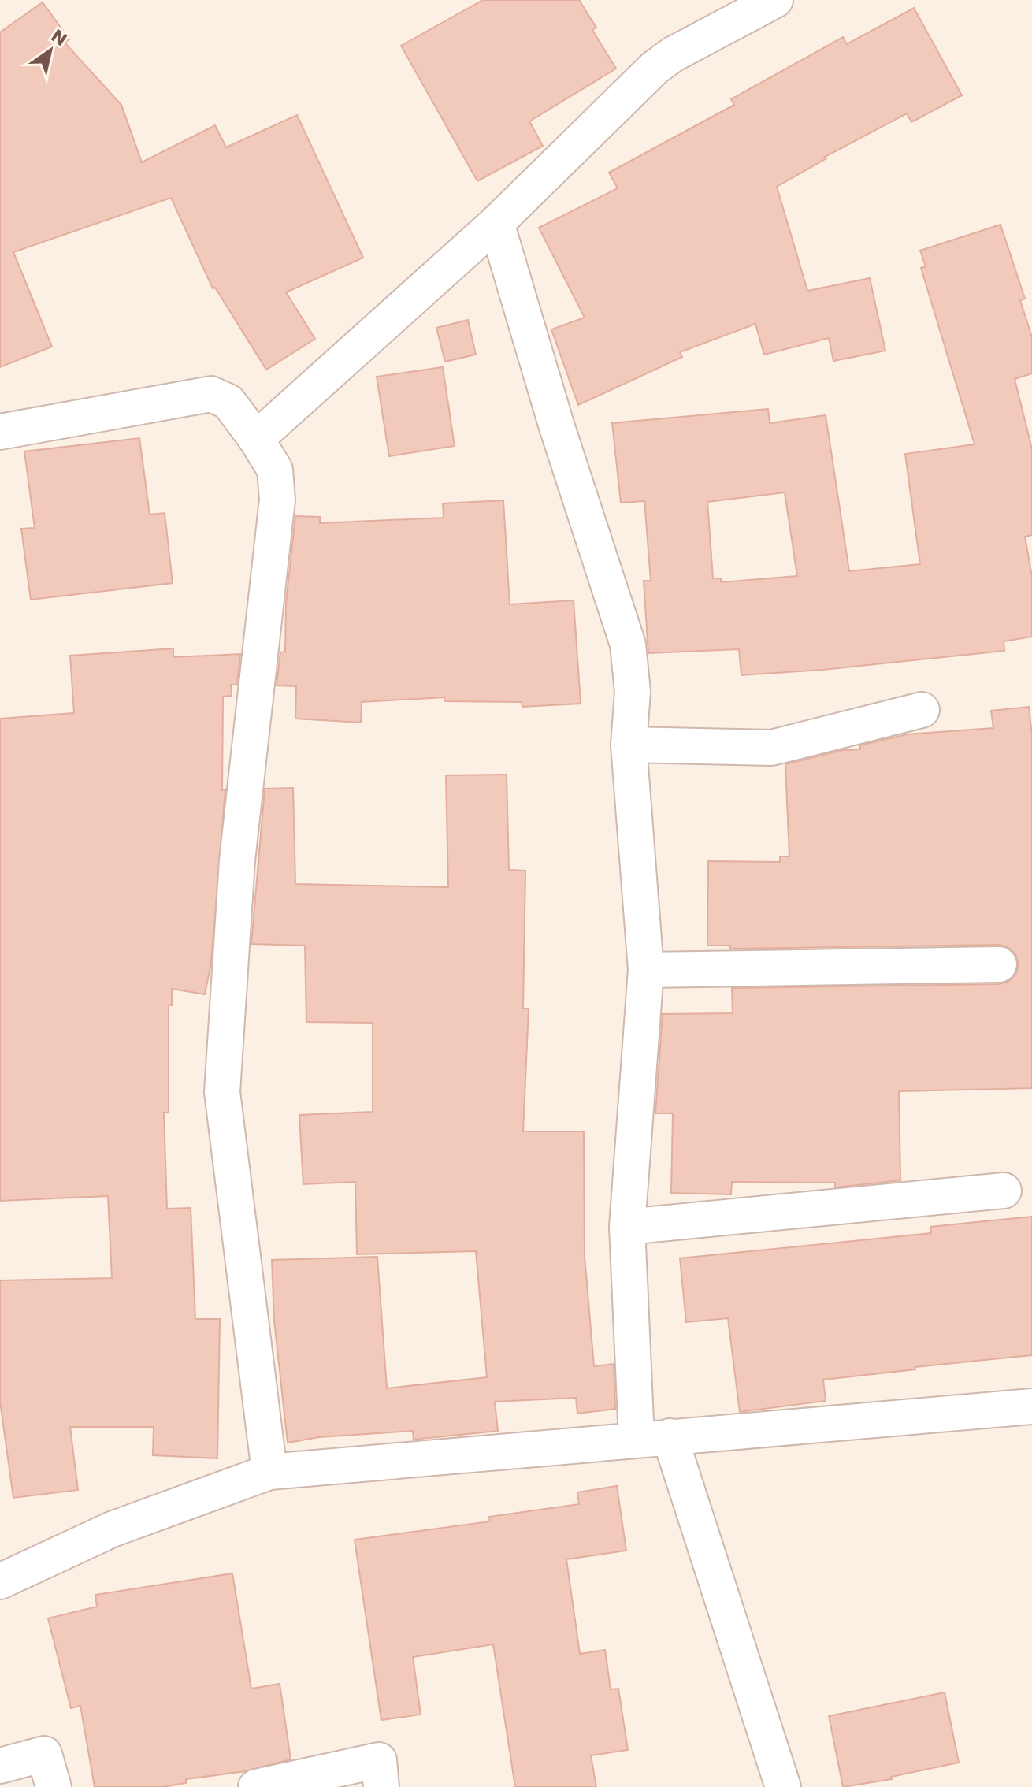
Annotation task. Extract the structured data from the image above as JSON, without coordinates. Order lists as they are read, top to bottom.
{
  "north": "top right"
}
